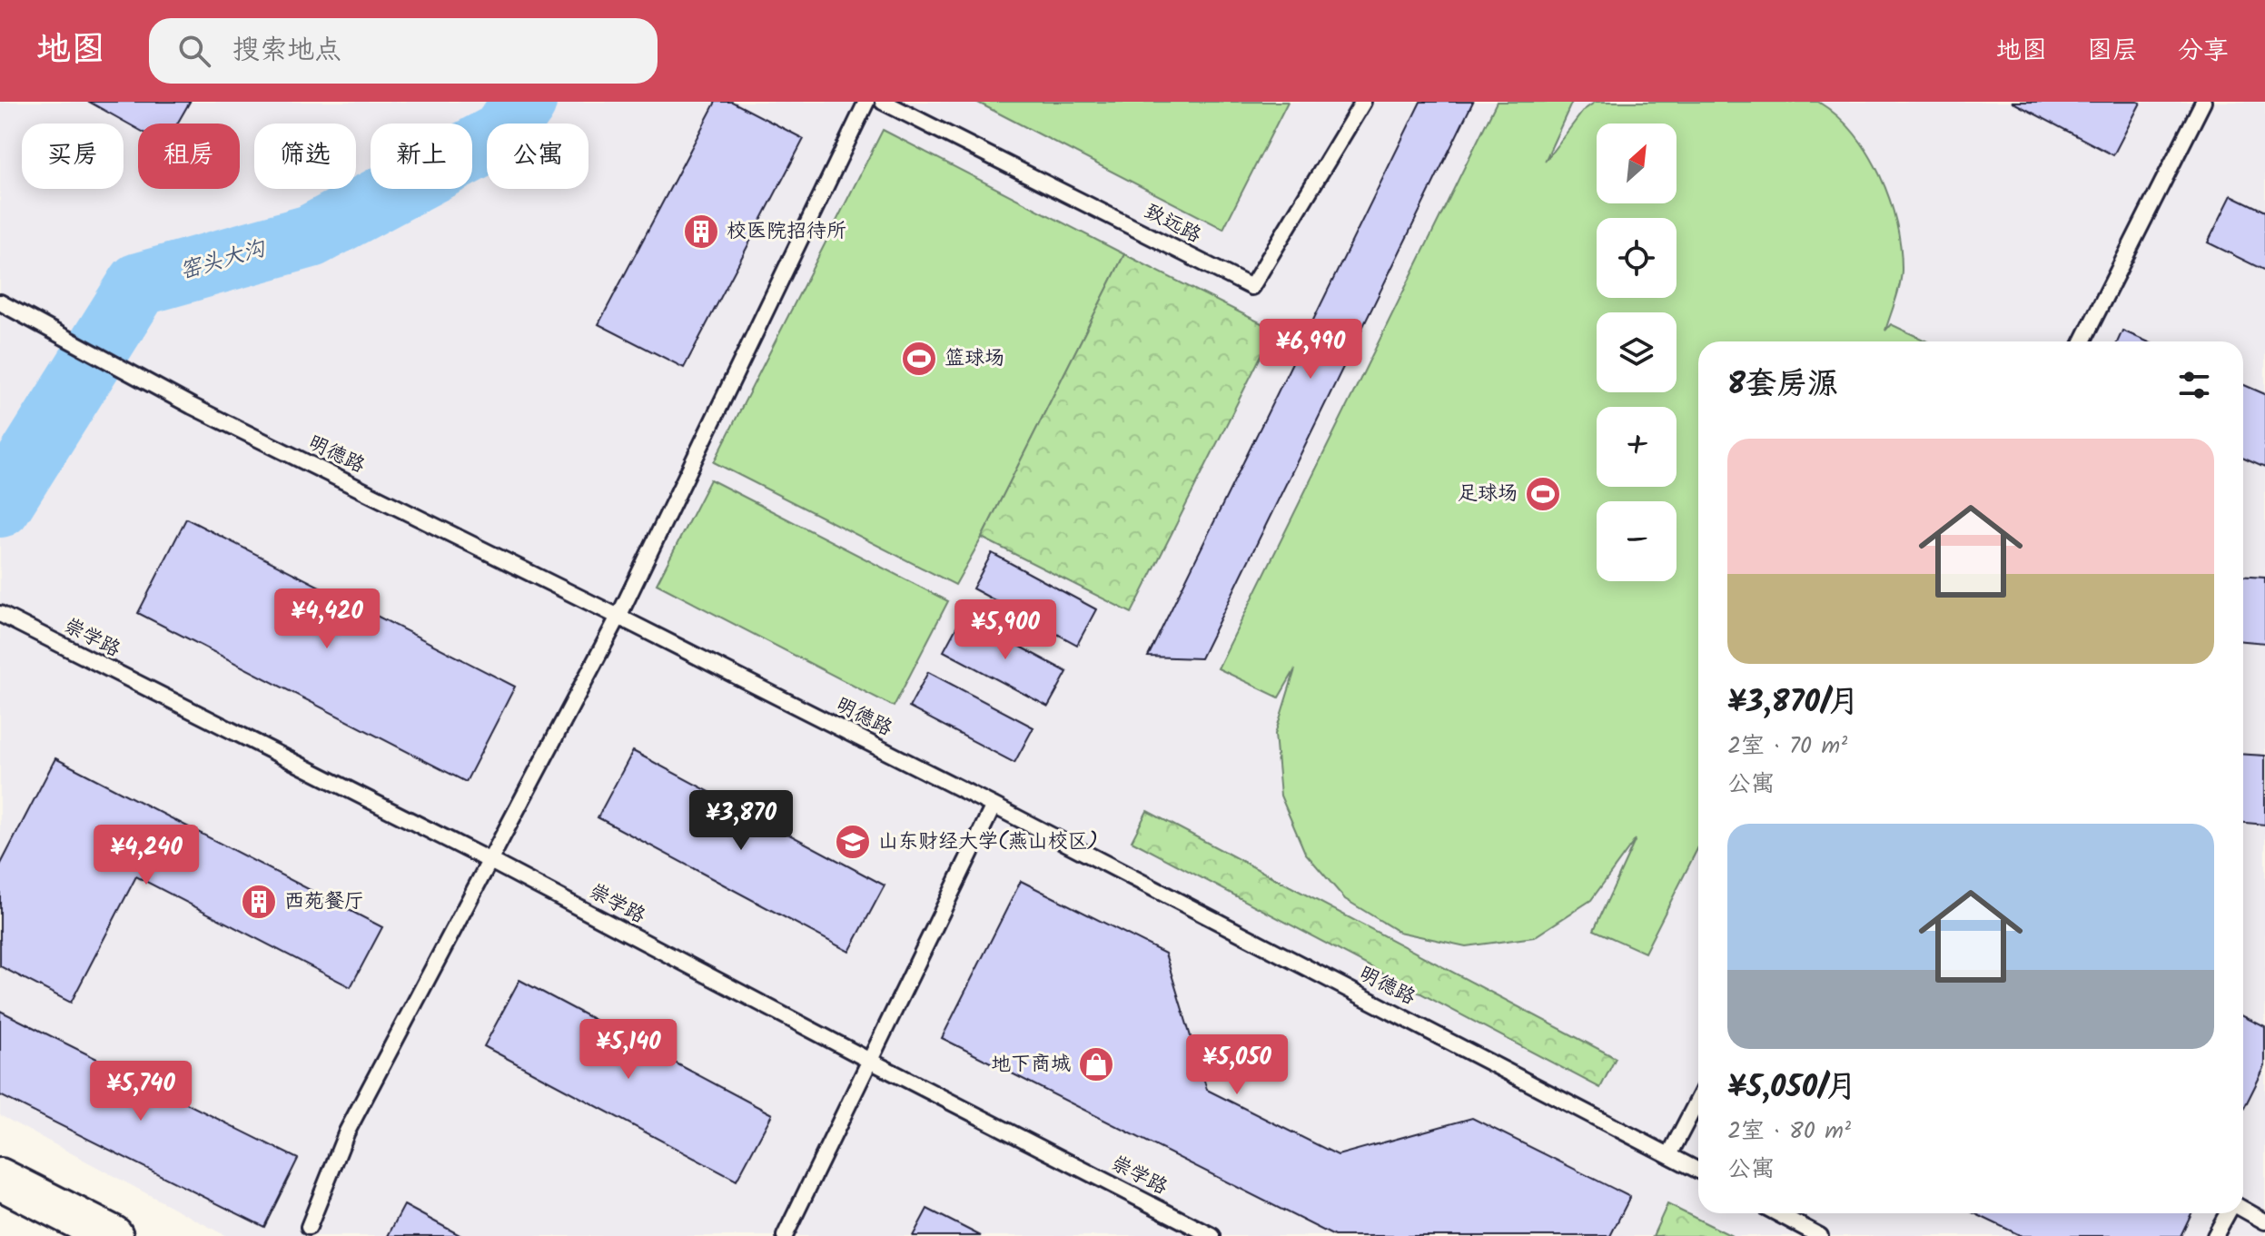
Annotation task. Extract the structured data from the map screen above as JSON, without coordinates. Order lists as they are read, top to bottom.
{
  "streets": {
    "lane": ["致远路", "明德路", "崇学路"]
  },
  "water": ["窑头大沟"],
  "places": {
    "building": ["校医院招待所", "西苑餐厅"],
    "sports": ["篮球场", "足球场"],
    "school or university": ["山东财经大学(燕山校区)"],
    "shop": ["地下商城"]
  },
  "north": "top right",
  "page": {
    "header": "地图",
    "search": "搜索地点",
    "nav": ["地图", "图层", "分享"],
    "map_buttons": ["+", "−"],
    "chip": [
      "买房",
      "租房",
      "筛选",
      "新上",
      "公寓"
    ],
    "price": [
      "¥6,990",
      "¥4,420",
      "¥5,900",
      "¥3,870",
      "¥4,240",
      "¥5,140",
      "¥5,050",
      "¥5,740"
    ],
    "heading": "8套房源",
    "list": [
      {
        "name": "¥3,870/月",
        "note": "2室 · 70 m² · 公寓"
      },
      {
        "name": "¥5,050/月",
        "note": "2室 · 80 m² · 公寓"
      }
    ]
  }
}
